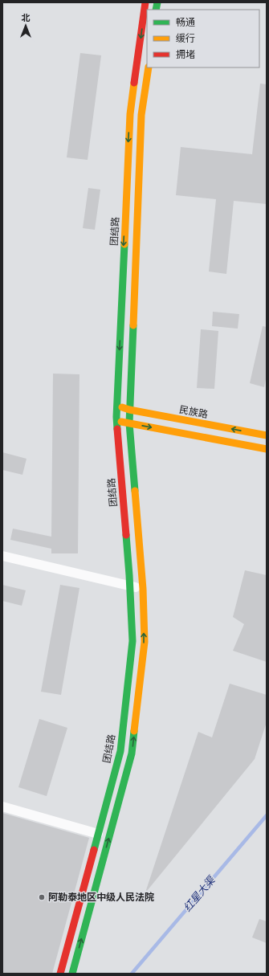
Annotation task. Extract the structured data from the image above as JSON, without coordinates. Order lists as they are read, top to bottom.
{
  "streets": {
    "main road": ["团结路", "民族路"]
  },
  "crossings": [
    ["团结路", "民族路"]
  ],
  "water": ["红星大渠"],
  "places": ["阿勒泰地区中级人民法院"],
  "legend": ["畅通", "缓行", "拥堵"],
  "north": "top"
}
